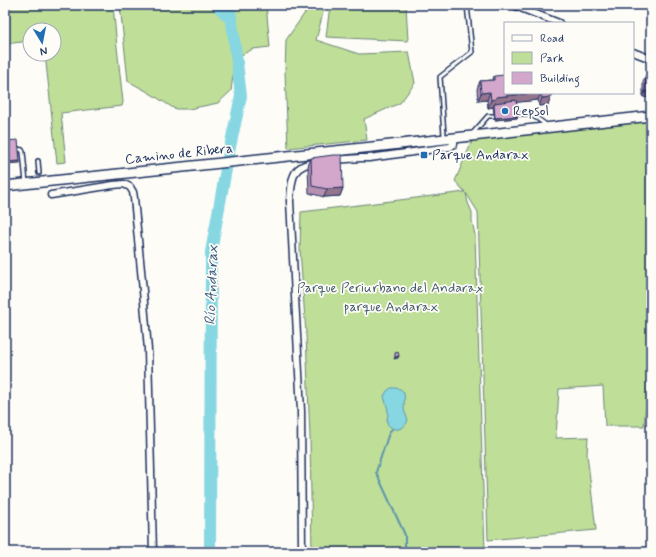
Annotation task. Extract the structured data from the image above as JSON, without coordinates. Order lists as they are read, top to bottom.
{
  "streets": {
    "main road": ["Camino de Ribera"]
  },
  "water": ["Río Andarax"],
  "parks": ["Parque Periurbano del Andarax", "parque Andarax"],
  "places": {
    "other": ["Repsol"],
    "transit": ["Parque Andarax"]
  },
  "legend": ["Road", "Park", "Building"],
  "north": "bottom"
}
